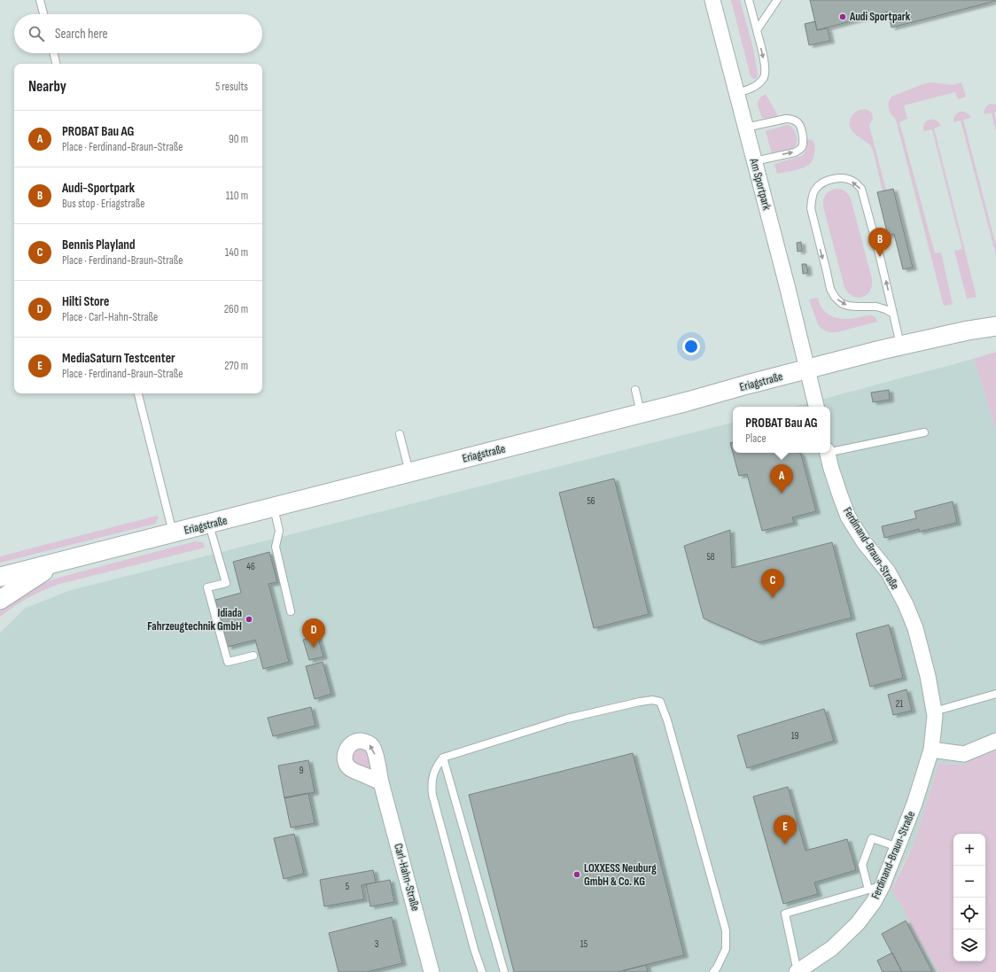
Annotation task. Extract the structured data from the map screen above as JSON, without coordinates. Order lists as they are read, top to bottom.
{
  "streets": {
    "street": [
      "Am Sportpark",
      "Eriagstraße",
      "Ferdinand-Braun-Straße",
      "Carl-Hahn-Straße"
    ]
  },
  "crossings": [
    ["Am Sportpark", "Eriagstraße"]
  ],
  "places": ["Audi Sportpark", "Idiada Fahrzeugtechnik GmbH", "LOXXESS Neuburg GmbH & Co. KG"],
  "house_numbers": [
    "56",
    "58",
    "46",
    "21",
    "19",
    "9",
    "5",
    "3",
    "15"
  ],
  "page": {
    "search": "Search here",
    "heading": ["Nearby", "5 results"],
    "list": [
      {
        "mark": "A",
        "name": "PROBAT Bau AG",
        "note": "Place · Ferdinand-Braun-Straße",
        "value": "90 m"
      },
      {
        "mark": "B",
        "name": "Audi-Sportpark",
        "note": "Bus stop · Eriagstraße",
        "value": "110 m"
      },
      {
        "mark": "C",
        "name": "Bennis Playland",
        "note": "Place · Ferdinand-Braun-Straße",
        "value": "140 m"
      },
      {
        "mark": "D",
        "name": "Hilti Store",
        "note": "Place · Carl-Hahn-Straße",
        "value": "260 m"
      },
      {
        "mark": "E",
        "name": "MediaSaturn Testcenter",
        "note": "Place · Ferdinand-Braun-Straße",
        "value": "270 m"
      }
    ],
    "pins": [
      "B",
      "A",
      "C",
      "D",
      "E"
    ],
    "popup": ["PROBAT Bau AG", "Place"],
    "map_buttons": ["+", "−"]
  }
}
